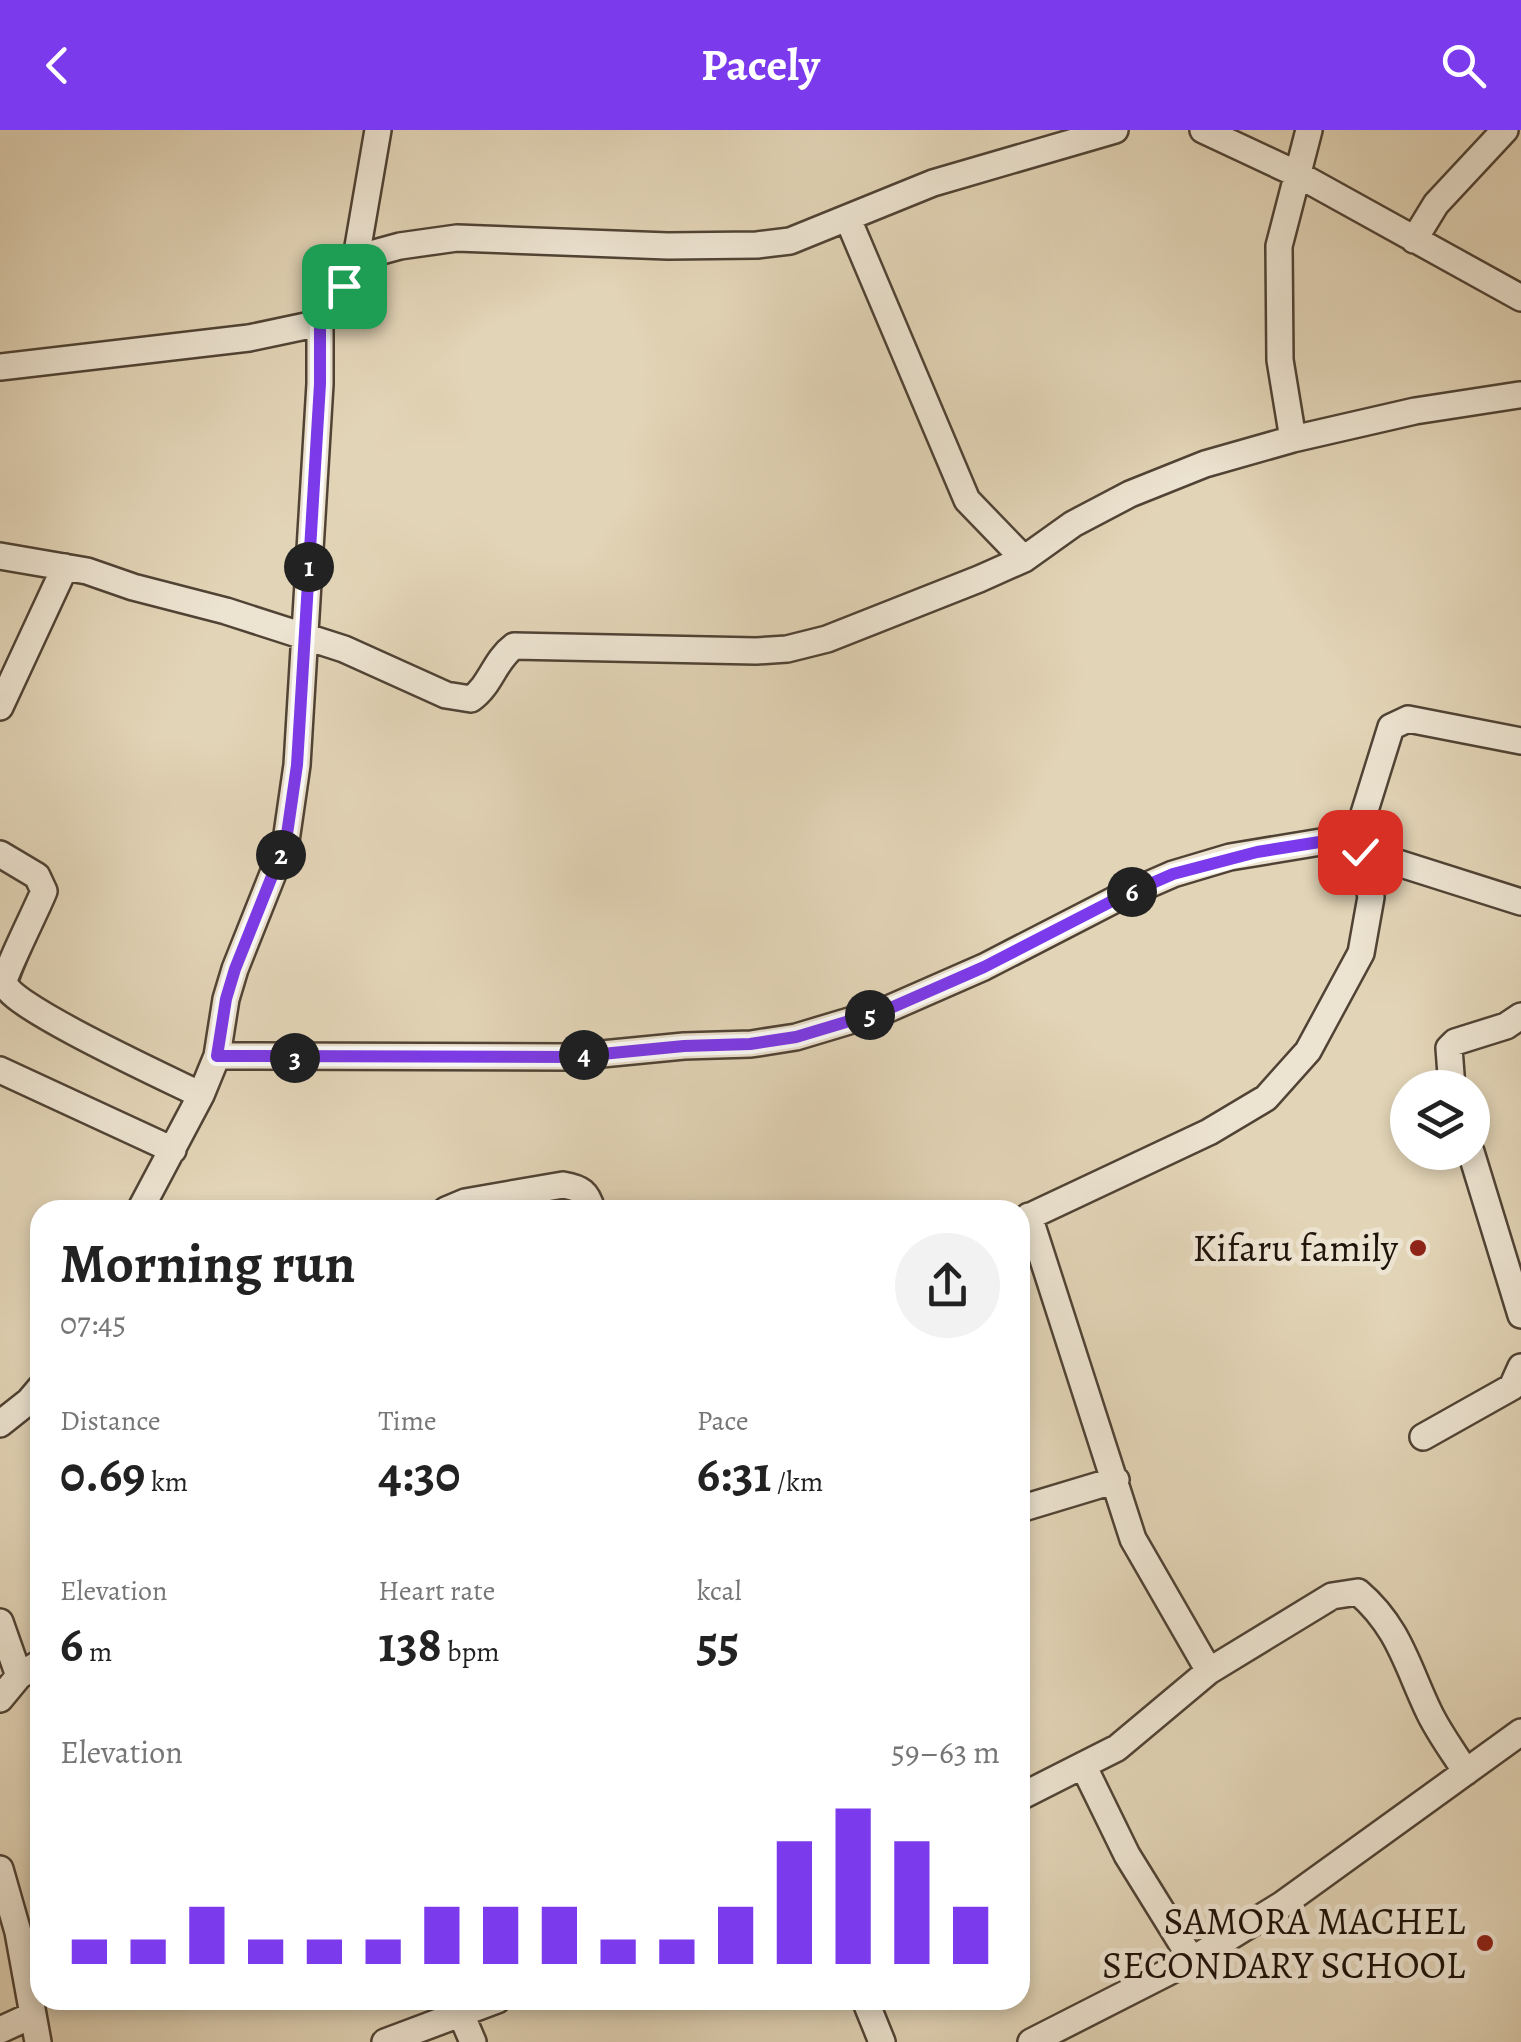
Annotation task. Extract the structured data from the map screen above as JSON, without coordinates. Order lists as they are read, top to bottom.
{
  "places": ["Kifaru family", "SAMORA MACHEL SECONDARY SCHOOL"],
  "page": {
    "header": "Pacely",
    "pins": [
      "1",
      "2",
      "6",
      "5",
      "4",
      "3"
    ],
    "heading": ["Morning run", "07:45"],
    "stats": [
      ["Distance", "0.69 km"],
      ["Time", "4:30"],
      ["Pace", "6:31 /km"],
      ["Elevation", "6 m"],
      ["Heart rate", "138 bpm"],
      ["kcal", "55"]
    ],
    "chart": ["Elevation", "59–63 m"]
  }
}
